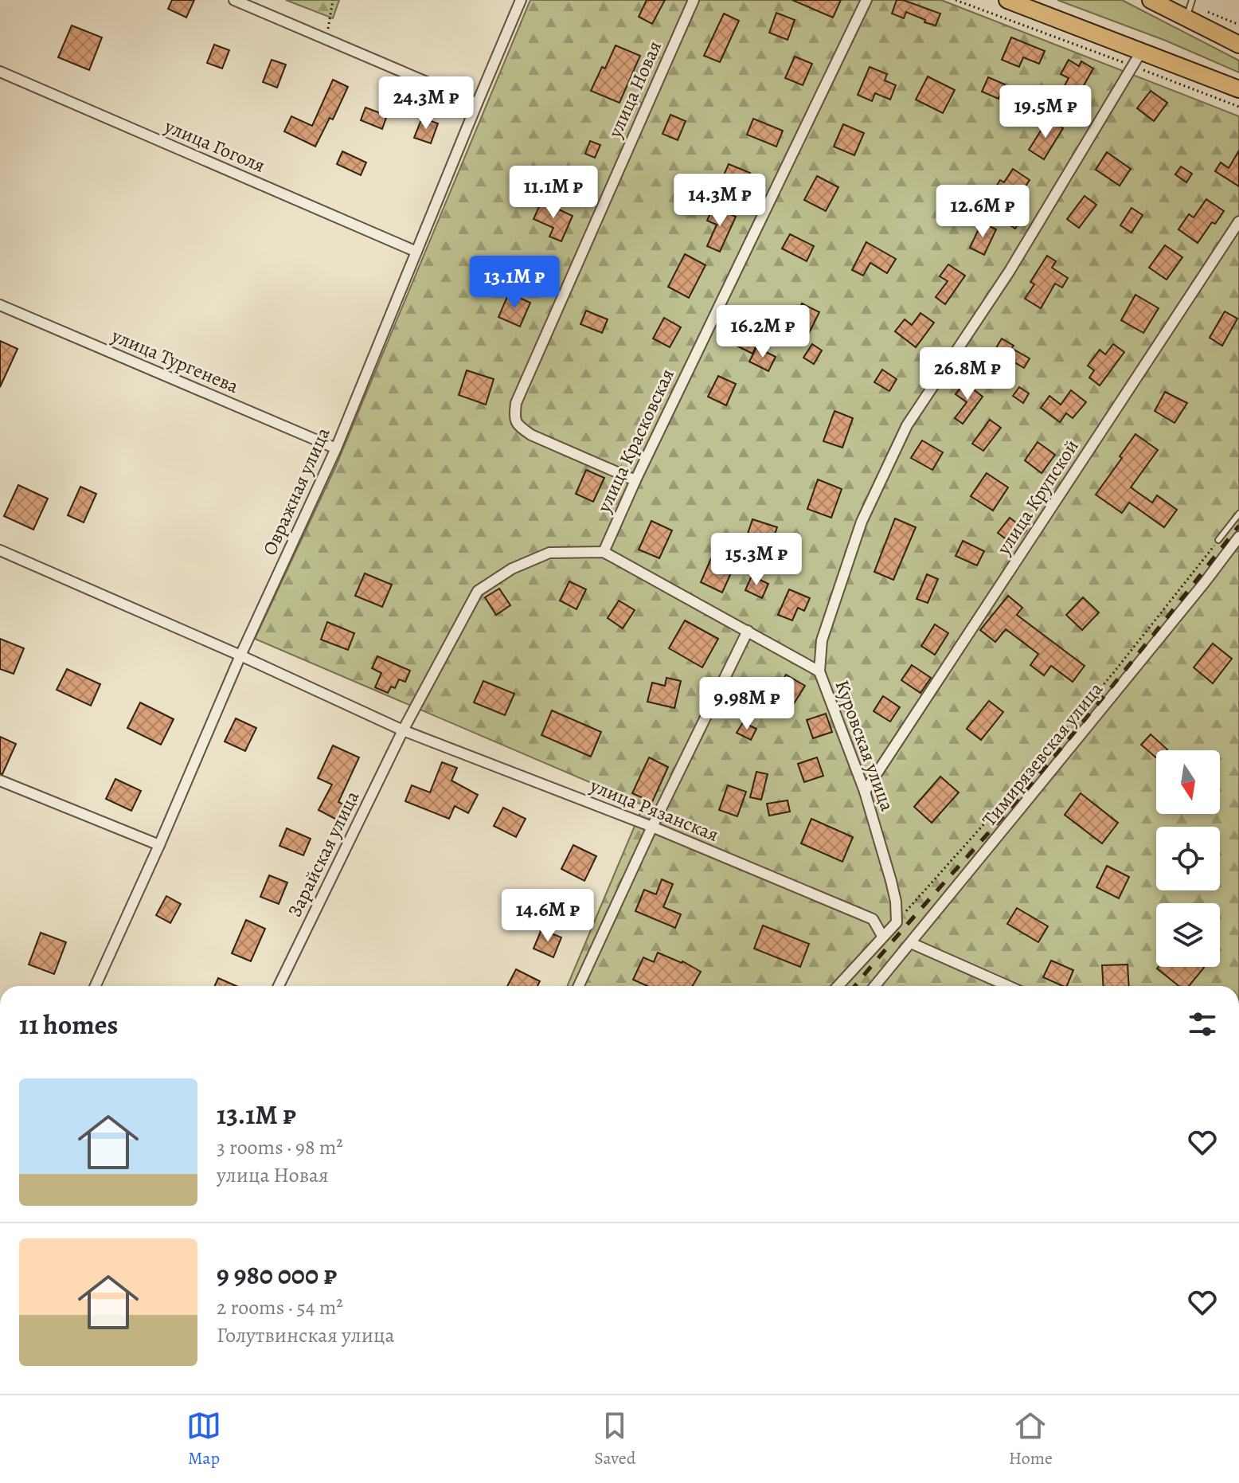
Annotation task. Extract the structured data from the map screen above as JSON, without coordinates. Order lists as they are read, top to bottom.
{
  "streets": {
    "street": [
      "улица Новая",
      "улица Гоголя",
      "улица Тургенева",
      "улица Красковская",
      "Овражная улица",
      "улица Крупской",
      "Куровская улица",
      "Тимирязевская улица",
      "улица Рязанская",
      "Зарайская улица"
    ]
  },
  "crossings": [
    ["улица Новая", "улица Красковская"],
    ["улица Гоголя", "Овражная улица"],
    ["улица Тургенева", "Овражная улица"],
    ["улица Красковская", "Куровская улица"],
    ["улица Красковская", "Зарайская улица"],
    ["Овражная улица", "улица Рязанская"],
    ["улица Крупской", "Куровская улица"],
    ["Куровская улица", "Тимирязевская улица"],
    ["Куровская улица", "Зарайская улица"],
    ["улица Рязанская", "Зарайская улица"]
  ],
  "north": "bottom",
  "page": {
    "price": [
      "24.3M ₽",
      "19.5M ₽",
      "11.1M ₽",
      "14.3M ₽",
      "12.6M ₽",
      "13.1M ₽",
      "16.2M ₽",
      "26.8M ₽",
      "15.3M ₽",
      "9.98M ₽",
      "14.6M ₽"
    ],
    "heading": "11 homes",
    "list": [
      {
        "name": "13.1M ₽",
        "note": "3 rooms · 98 m² · улица Новая"
      },
      {
        "name": "9 980 000 ₽",
        "note": "2 rooms · 54 m² · Голутвинская улица"
      }
    ],
    "tabs": ["Map", "Saved", "Home"]
  }
}
